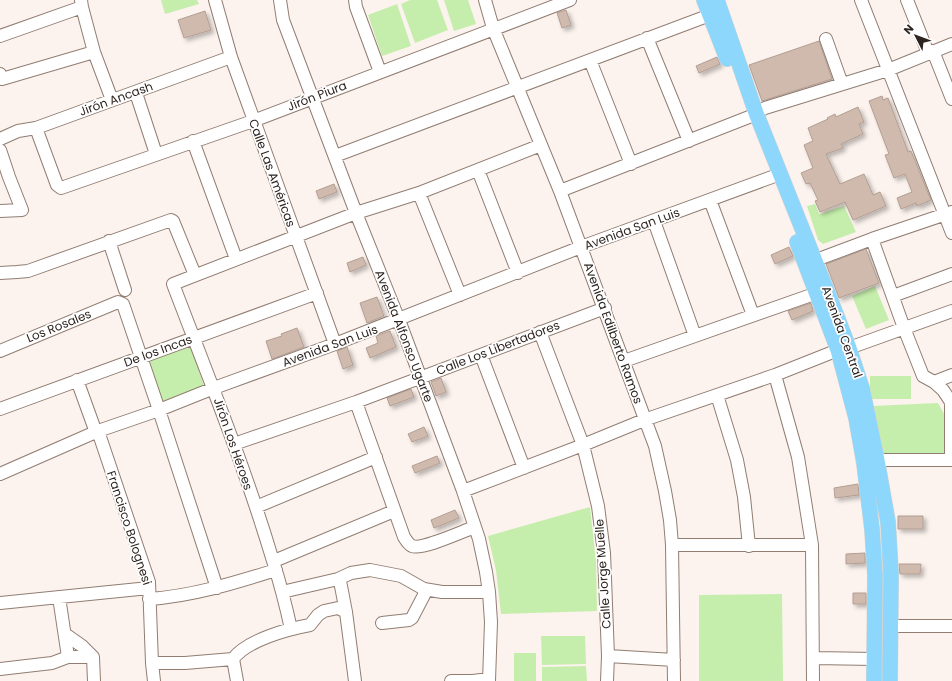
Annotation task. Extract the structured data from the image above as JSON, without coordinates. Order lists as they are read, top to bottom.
{
  "streets": {
    "main road": ["Avenida Central"],
    "street": [
      "Jirón Piura",
      "Jirón Ancash",
      "Calle Las Américas",
      "Avenida San Luis",
      "Los Rosales",
      "Avenida Edilberto Ramos",
      "Avenida Alfonso Ugarte",
      "Calle Los Libertadores",
      "De los Incas",
      "Jirón Los Héroes",
      "Francisco Bolognesi",
      "Calle Jorge Muelle"
    ]
  },
  "crossings": [
    ["Jirón Piura", "Jirón Ancash"],
    ["Jirón Piura", "Calle Las Américas"],
    ["Jirón Piura", "Avenida Edilberto Ramos"],
    ["Jirón Piura", "Avenida Alfonso Ugarte"],
    ["Jirón Ancash", "Calle Las Américas"],
    ["Calle Las Américas", "Avenida San Luis"],
    ["Calle Las Américas", "De los Incas"],
    ["Avenida San Luis", "Avenida Central"],
    ["Avenida San Luis", "Avenida Edilberto Ramos"],
    ["Avenida San Luis", "Avenida Alfonso Ugarte"],
    ["Avenida San Luis", "Jirón Los Héroes"],
    ["Avenida San Luis", "Francisco Bolognesi"],
    ["Los Rosales", "De los Incas"],
    ["Avenida Edilberto Ramos", "Calle Los Libertadores"],
    ["Avenida Alfonso Ugarte", "Calle Los Libertadores"],
    ["Calle Los Libertadores", "Jirón Los Héroes"],
    ["Calle Los Libertadores", "Calle Jorge Muelle"],
    ["De los Incas", "Jirón Los Héroes"],
    ["De los Incas", "Francisco Bolognesi"]
  ],
  "north": "top left"
}
